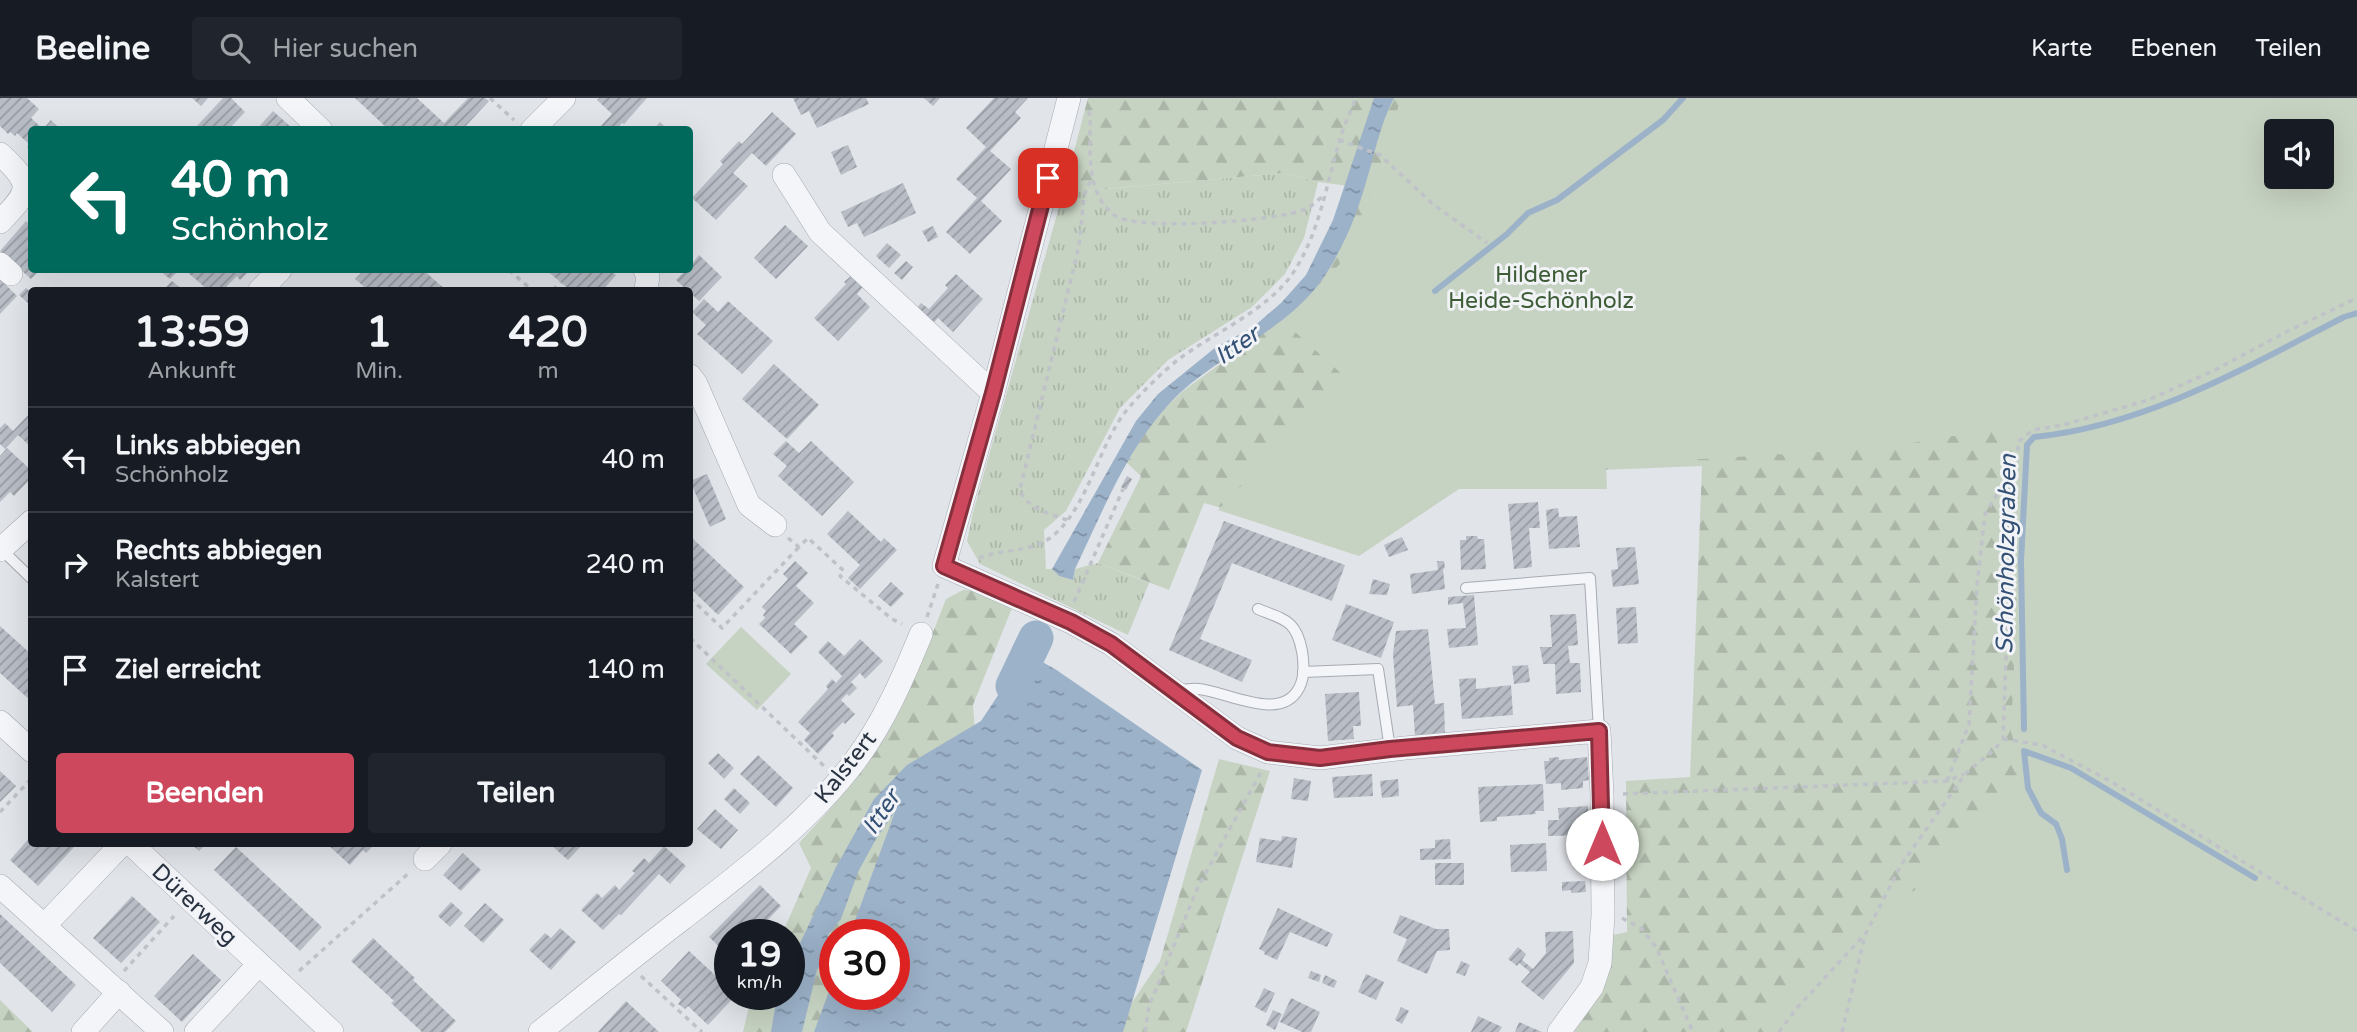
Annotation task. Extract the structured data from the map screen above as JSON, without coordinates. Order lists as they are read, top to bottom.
{
  "streets": {
    "street": ["Kalstert", "Dürerweg"]
  },
  "water": ["Itter", "Schönholzgraben"],
  "parks": ["Hildener Heide-Schönholz"],
  "page": {
    "header": "Beeline",
    "search": "Hier suchen",
    "nav": ["Karte", "Ebenen", "Teilen"],
    "turn": ["40 m", "Schönholz"],
    "eta": [
      "13:59",
      "Ankunft",
      "1",
      "Min.",
      "420",
      "m"
    ],
    "list": [
      {
        "name": "Links abbiegen",
        "note": "Schönholz",
        "value": "40 m"
      },
      {
        "name": "Rechts abbiegen",
        "note": "Kalstert",
        "value": "240 m"
      },
      {
        "name": "Ziel erreicht",
        "value": "140 m"
      }
    ],
    "buttons": ["Beenden", "Teilen"],
    "speed": "19 km/h",
    "limit": "30"
  }
}
